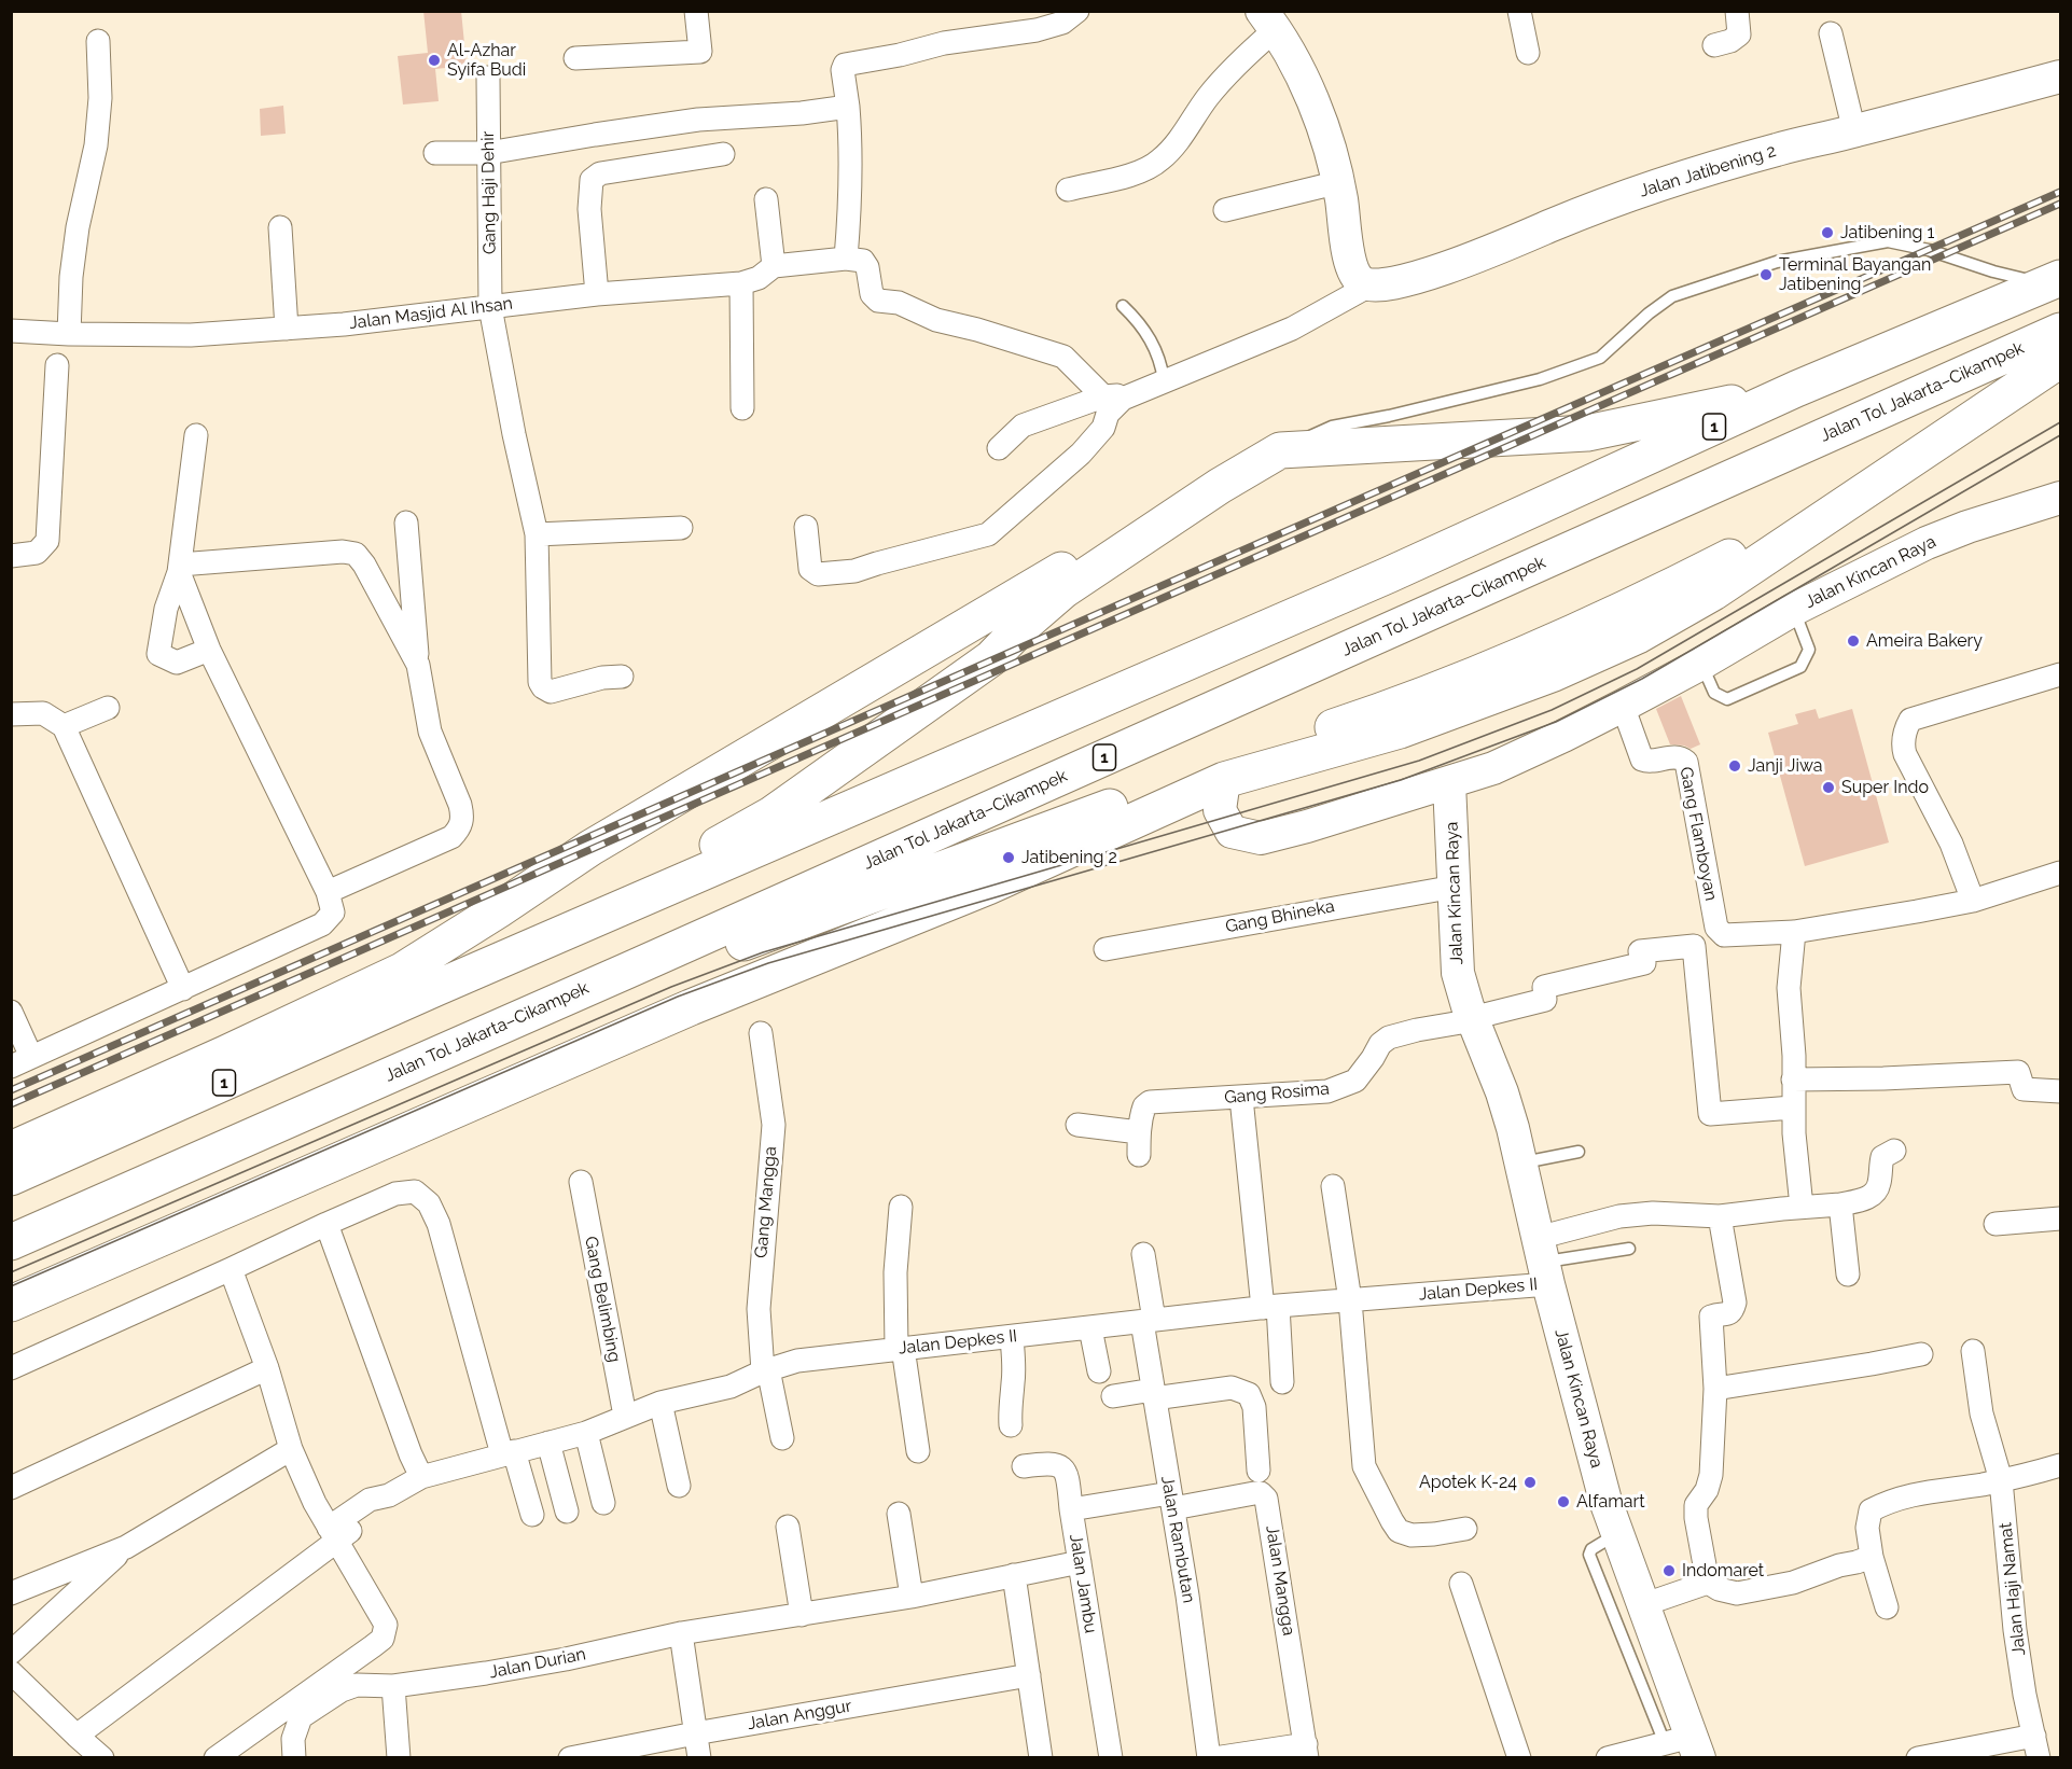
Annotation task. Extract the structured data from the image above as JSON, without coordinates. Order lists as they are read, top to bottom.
{
  "streets": {
    "highway": ["Jalan Tol Jakarta–Cikampek", "1"],
    "main road": ["Jalan Jatibening 2", "Jalan Kincan Raya"],
    "street": [
      "Gang Haji Dehir",
      "Jalan Masjid Al Ihsan",
      "Gang Flamboyan",
      "Gang Bhineka",
      "Gang Rosima",
      "Gang Mangga",
      "Jalan Depkes II",
      "Gang Belimbing",
      "Jalan Rambutan",
      "Jalan Mangga",
      "Jalan Jambu",
      "Jalan Haji Namat",
      "Jalan Durian",
      "Jalan Anggur"
    ]
  },
  "crossings": [
    ["Gang Haji Dehir", "Jalan Masjid Al Ihsan"],
    ["Jalan Kincan Raya", "Gang Flamboyan"],
    ["Jalan Kincan Raya", "Gang Bhineka"],
    ["Jalan Kincan Raya", "Gang Rosima"],
    ["Jalan Kincan Raya", "Jalan Depkes II"],
    ["Gang Mangga", "Jalan Depkes II"],
    ["Jalan Depkes II", "Gang Belimbing"],
    ["Jalan Depkes II", "Jalan Rambutan"],
    ["Jalan Rambutan", "Jalan Mangga"],
    ["Jalan Rambutan", "Jalan Jambu"],
    ["Jalan Mangga", "Jalan Jambu"],
    ["Jalan Jambu", "Jalan Durian"]
  ],
  "places": [
    "Al-Azhar Syifa Budi",
    "Jatibening 1",
    "Terminal Bayangan Jatibening",
    "Ameira Bakery",
    "Janji Jiwa",
    "Super Indo",
    "Jatibening 2",
    "Apotek K-24",
    "Alfamart",
    "Indomaret"
  ]
}
